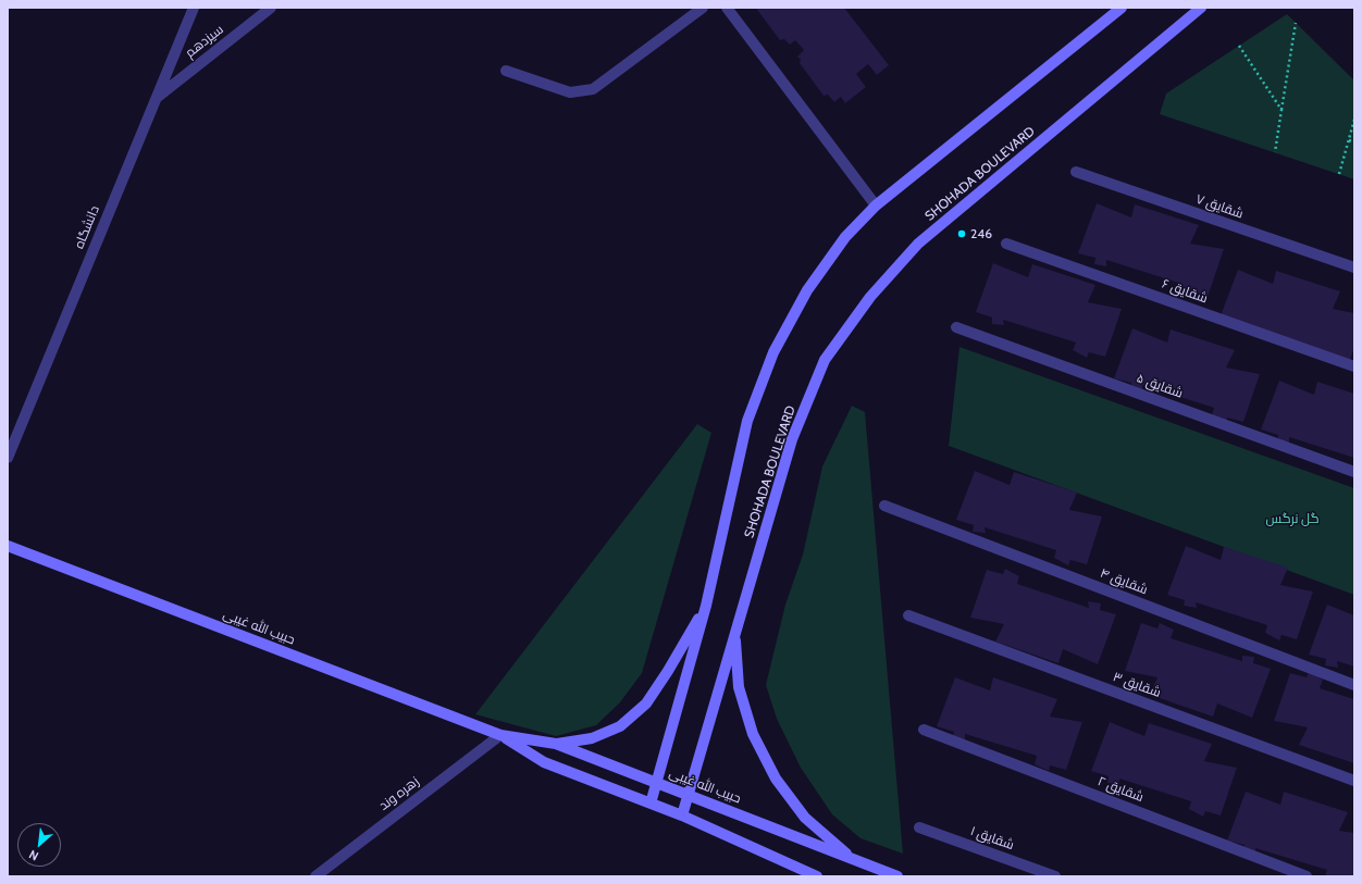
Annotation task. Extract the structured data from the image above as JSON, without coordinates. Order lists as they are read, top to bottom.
{
  "streets": {
    "street": [
      "سیزدهم",
      "SHOHADA BOULEVARD",
      "شقایق ۷",
      "دانشگاه",
      "شقایق ۶",
      "شقایق ۵",
      "شقایق ۴",
      "حبیب الله غیبی",
      "شقایق ۳",
      "شقایق ۲",
      "زهره وند",
      "شقایق ۱"
    ]
  },
  "crossings": [
    ["سیزدهم", "دانشگاه"],
    ["SHOHADA BOULEVARD", "حبیب الله غیبی"],
    ["حبیب الله غیبی", "زهره وند"]
  ],
  "parks": ["گل نرگس"],
  "places": ["246"],
  "north": "bottom left"
}
